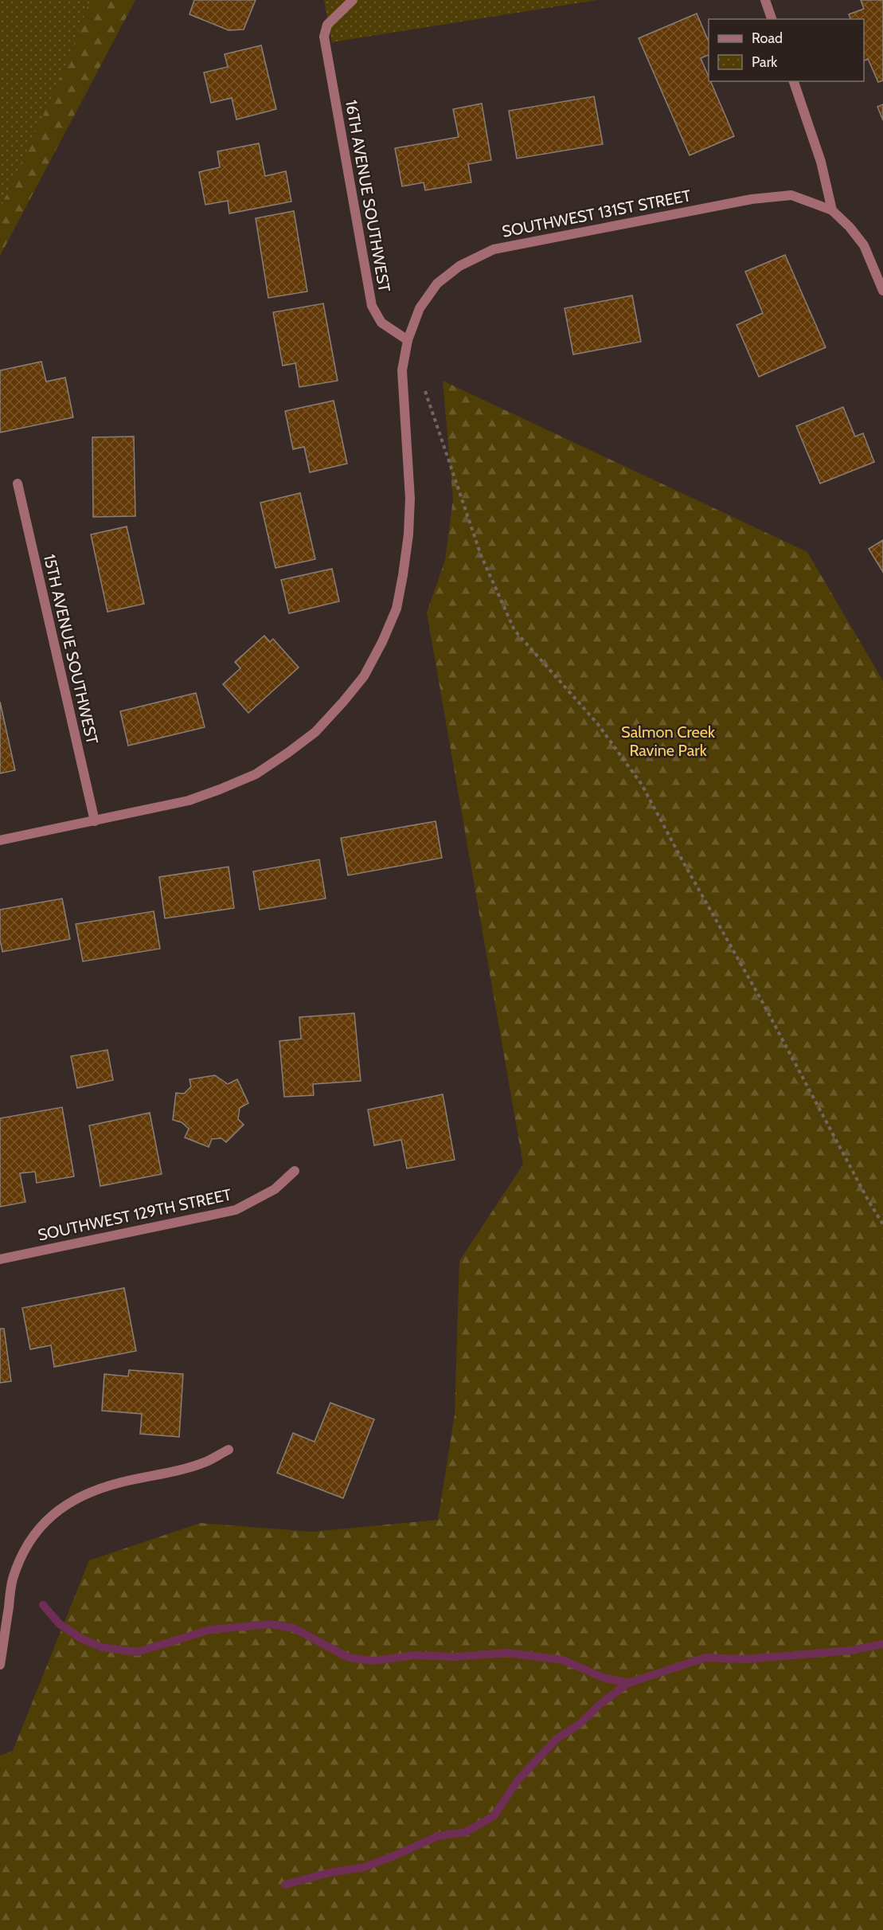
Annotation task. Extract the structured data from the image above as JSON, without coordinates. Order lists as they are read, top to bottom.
{
  "streets": {
    "street": [
      "16TH AVENUE SOUTHWEST",
      "SOUTHWEST 131ST STREET",
      "15TH AVENUE SOUTHWEST",
      "SOUTHWEST 129TH STREET"
    ]
  },
  "crossings": [
    ["16TH AVENUE SOUTHWEST", "SOUTHWEST 131ST STREET"]
  ],
  "parks": ["Salmon Creek Ravine Park"],
  "legend": ["Road", "Park"]
}
